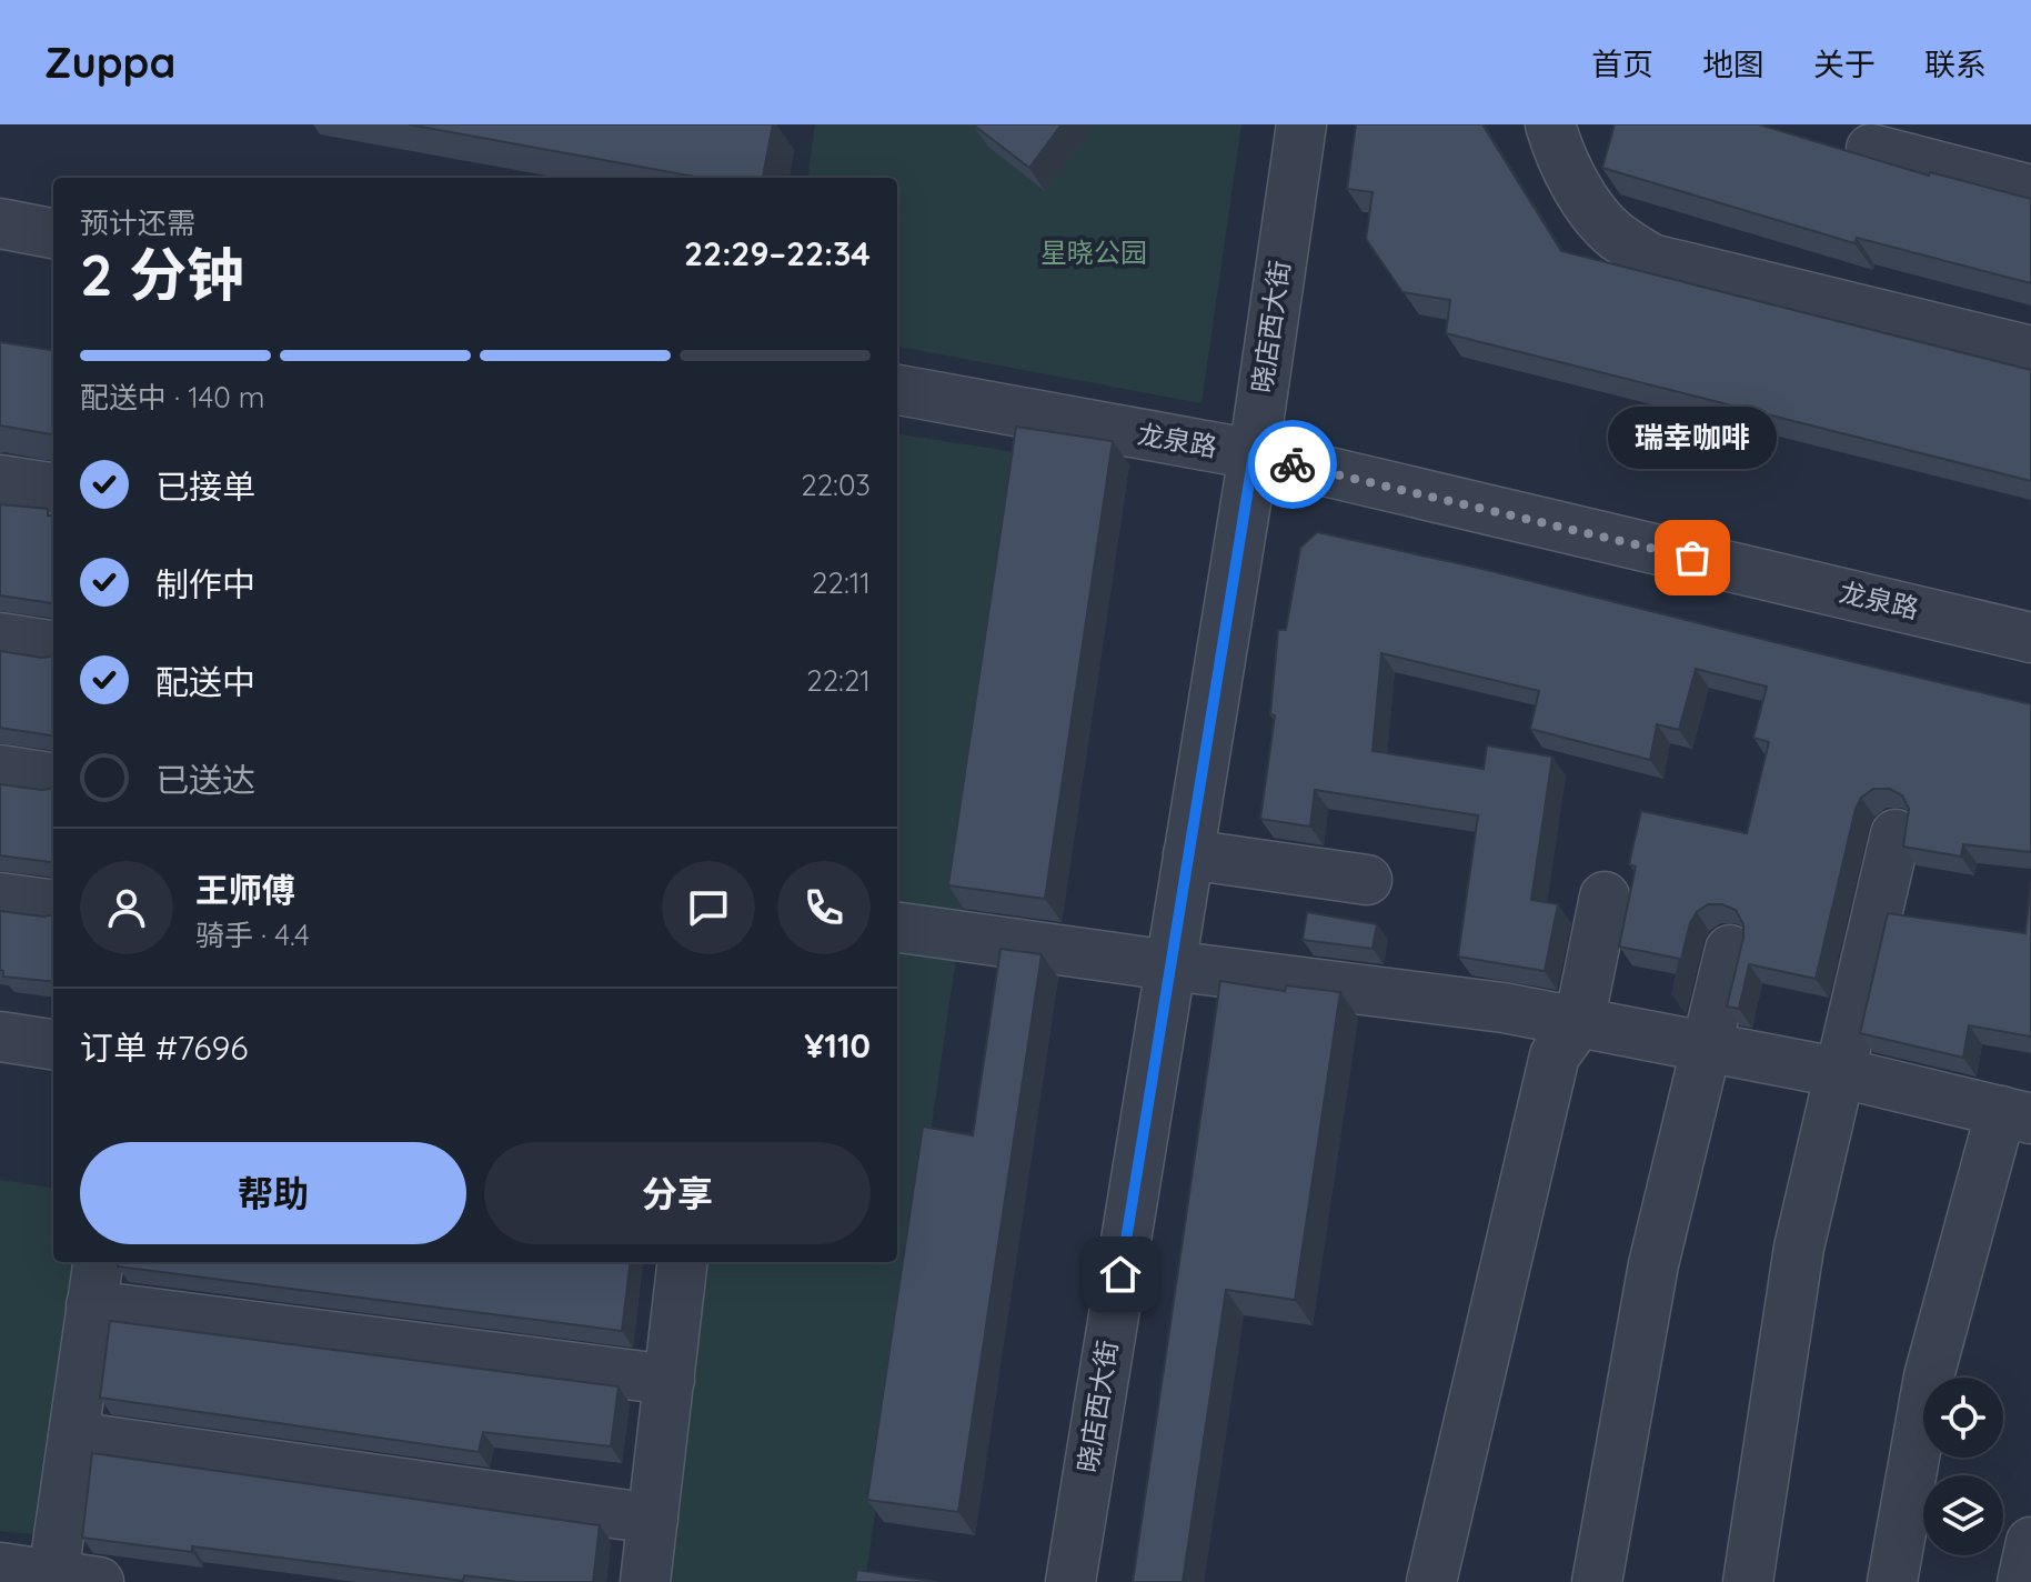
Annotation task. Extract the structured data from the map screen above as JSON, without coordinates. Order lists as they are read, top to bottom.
{
  "streets": {
    "street": ["晓店西大街", "龙泉路"]
  },
  "crossings": [
    ["晓店西大街", "龙泉路"]
  ],
  "parks": ["星晓公园"],
  "places": ["瑞幸咖啡"],
  "page": {
    "header": "Zuppa",
    "nav": [
      "首页",
      "地图",
      "关于",
      "联系"
    ],
    "heading": ["2 分钟", "预计还需", "22:29–22:34"],
    "panel": [
      "王师傅",
      "骑手 · 4.4",
      "订单 #7696",
      "¥110"
    ],
    "bar": "配送中 · 140 m",
    "bubble": "瑞幸咖啡",
    "list": [
      ["已接单", "22:03"],
      ["制作中", "22:11"],
      ["配送中", "22:21"],
      "已送达"
    ],
    "buttons": ["帮助", "分享"]
  }
}
